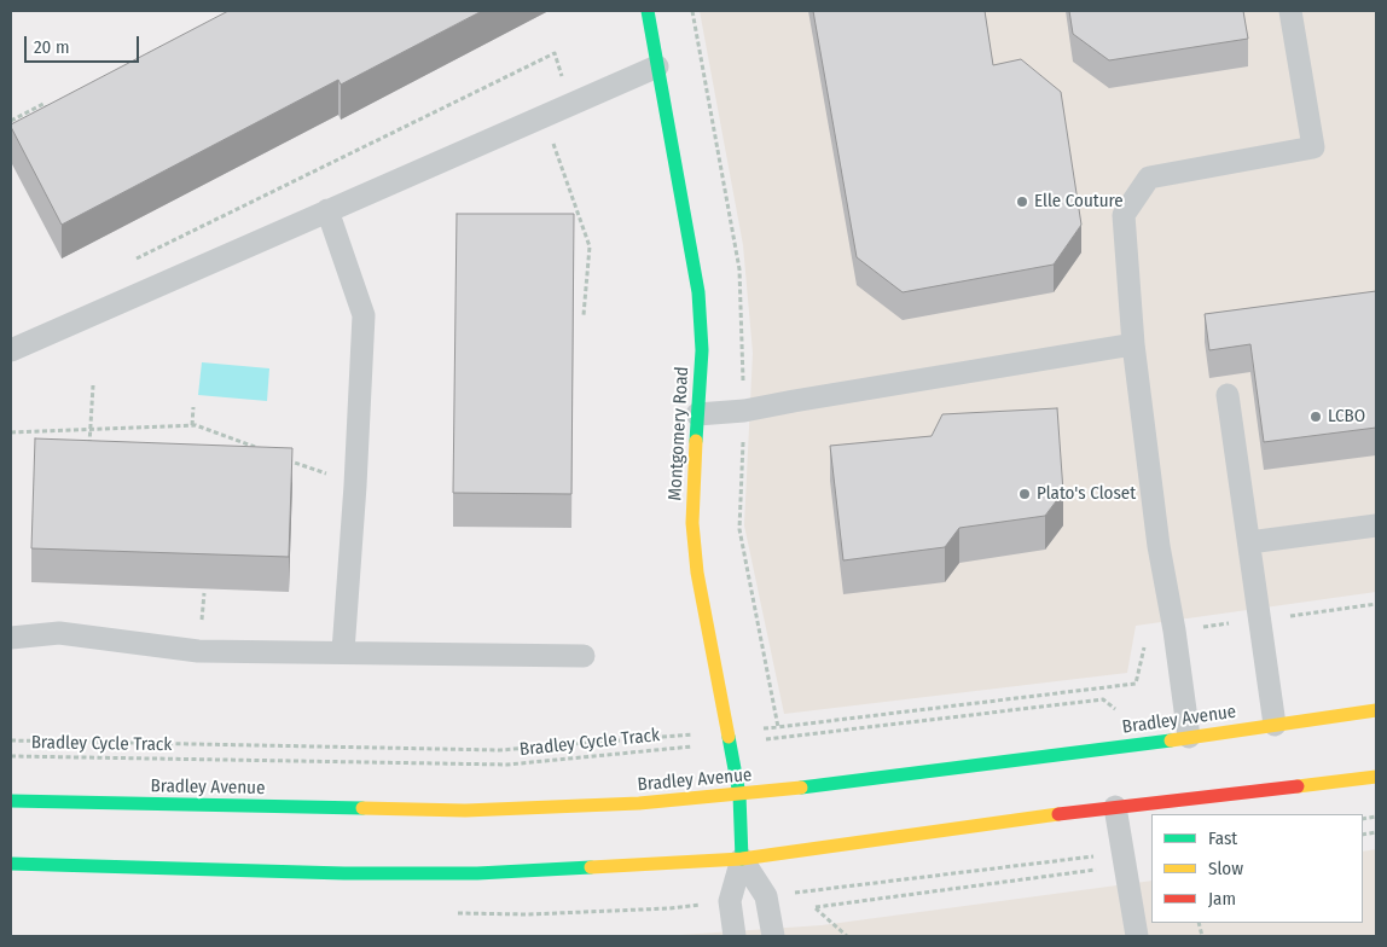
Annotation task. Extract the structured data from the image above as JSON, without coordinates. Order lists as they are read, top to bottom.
{
  "streets": {
    "main road": ["Montgomery Road", "Bradley Avenue"],
    "path": ["Bradley Cycle Track"]
  },
  "crossings": [
    ["Montgomery Road", "Bradley Avenue"],
    ["Montgomery Road", "Bradley Cycle Track"],
    ["Bradley Avenue", "Bradley Cycle Track"]
  ],
  "places": ["Elle Couture", "LCBO", "Plato's Closet"],
  "legend": ["Fast", "Slow", "Jam"],
  "scale_bar": "20 m"
}
